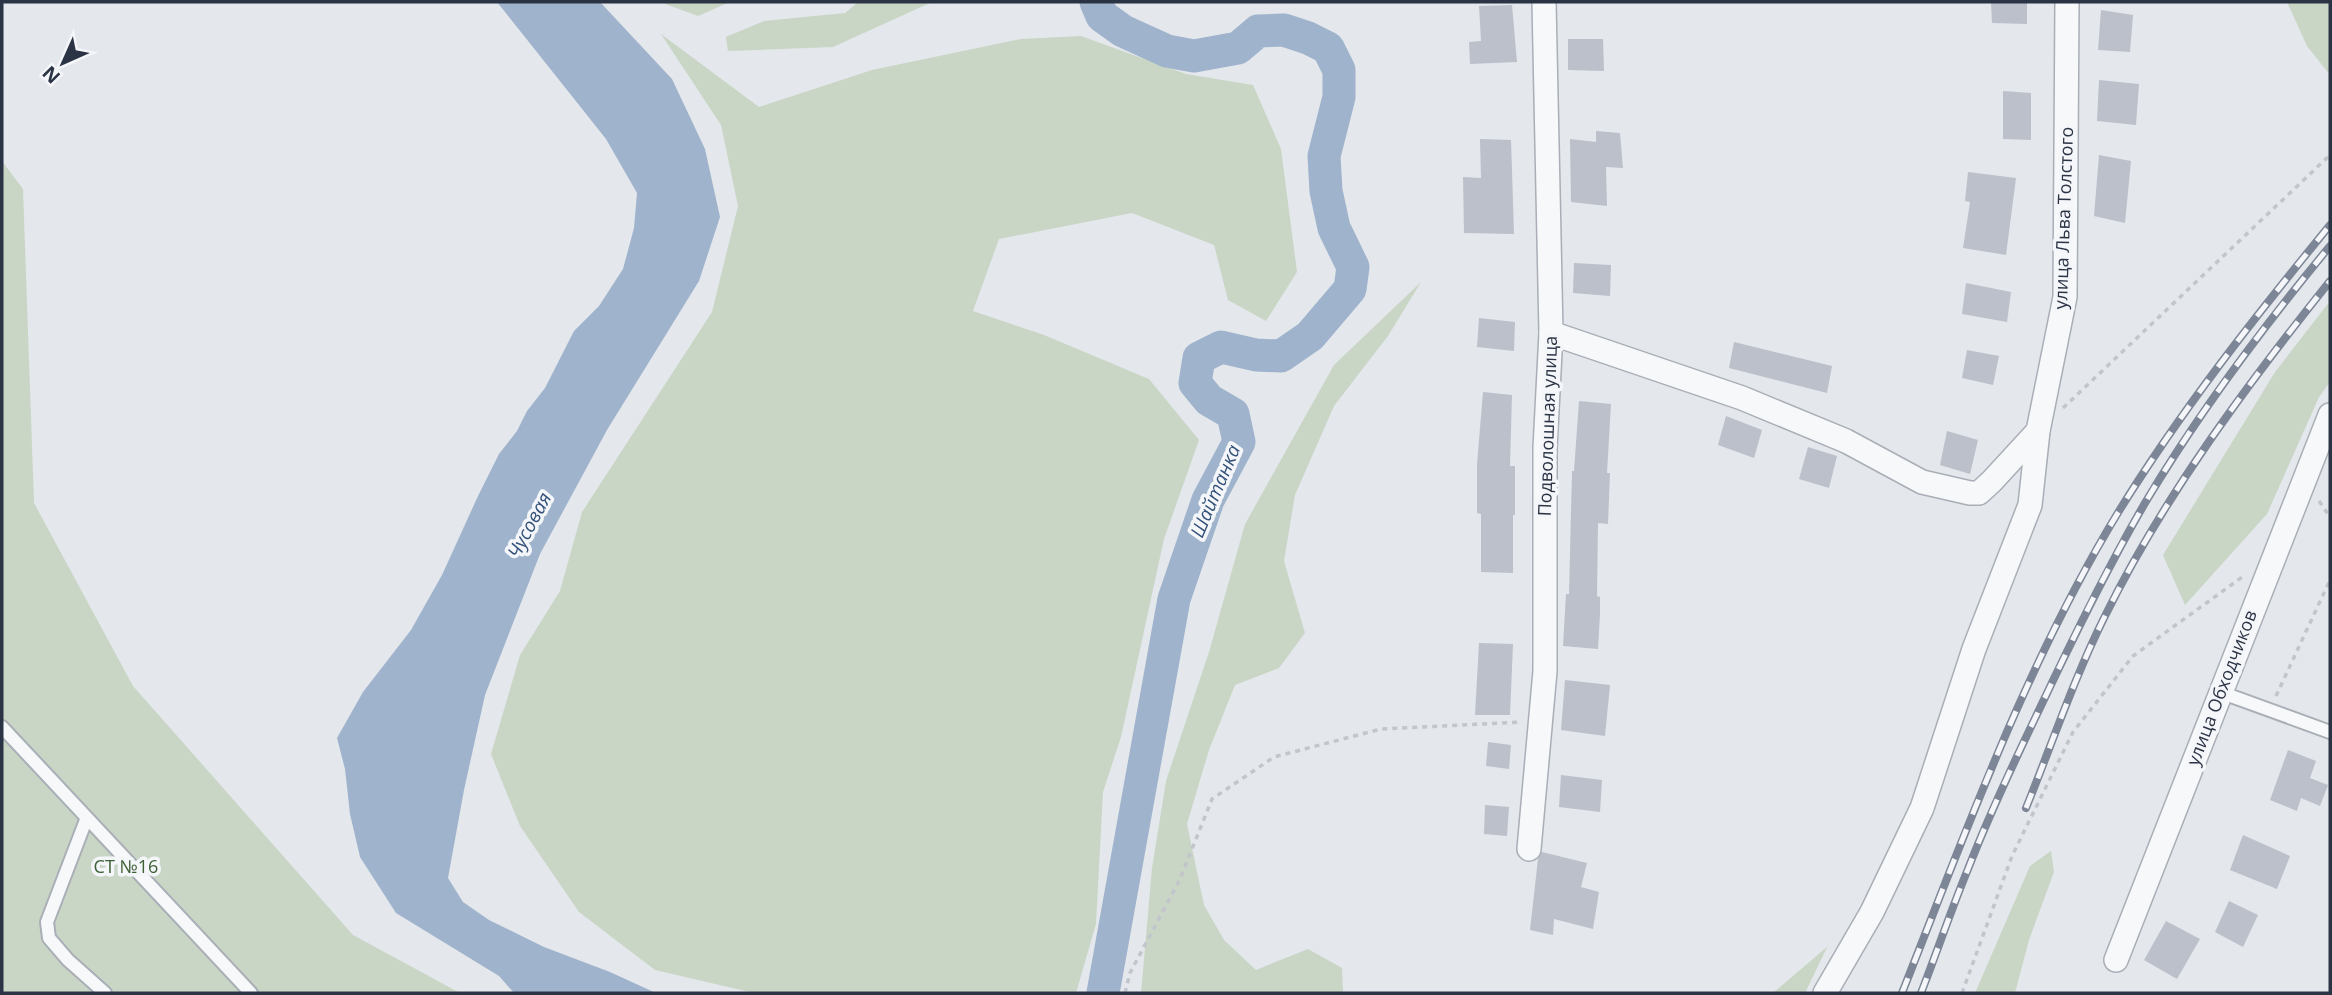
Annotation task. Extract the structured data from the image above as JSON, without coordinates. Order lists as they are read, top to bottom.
{
  "streets": {
    "street": ["улица Льва Толстого", "Подволошная улица", "улица Обходчиков"]
  },
  "water": ["Шайтанка", "Чусовая"],
  "parks": ["СТ №16"],
  "north": "bottom left"
}
